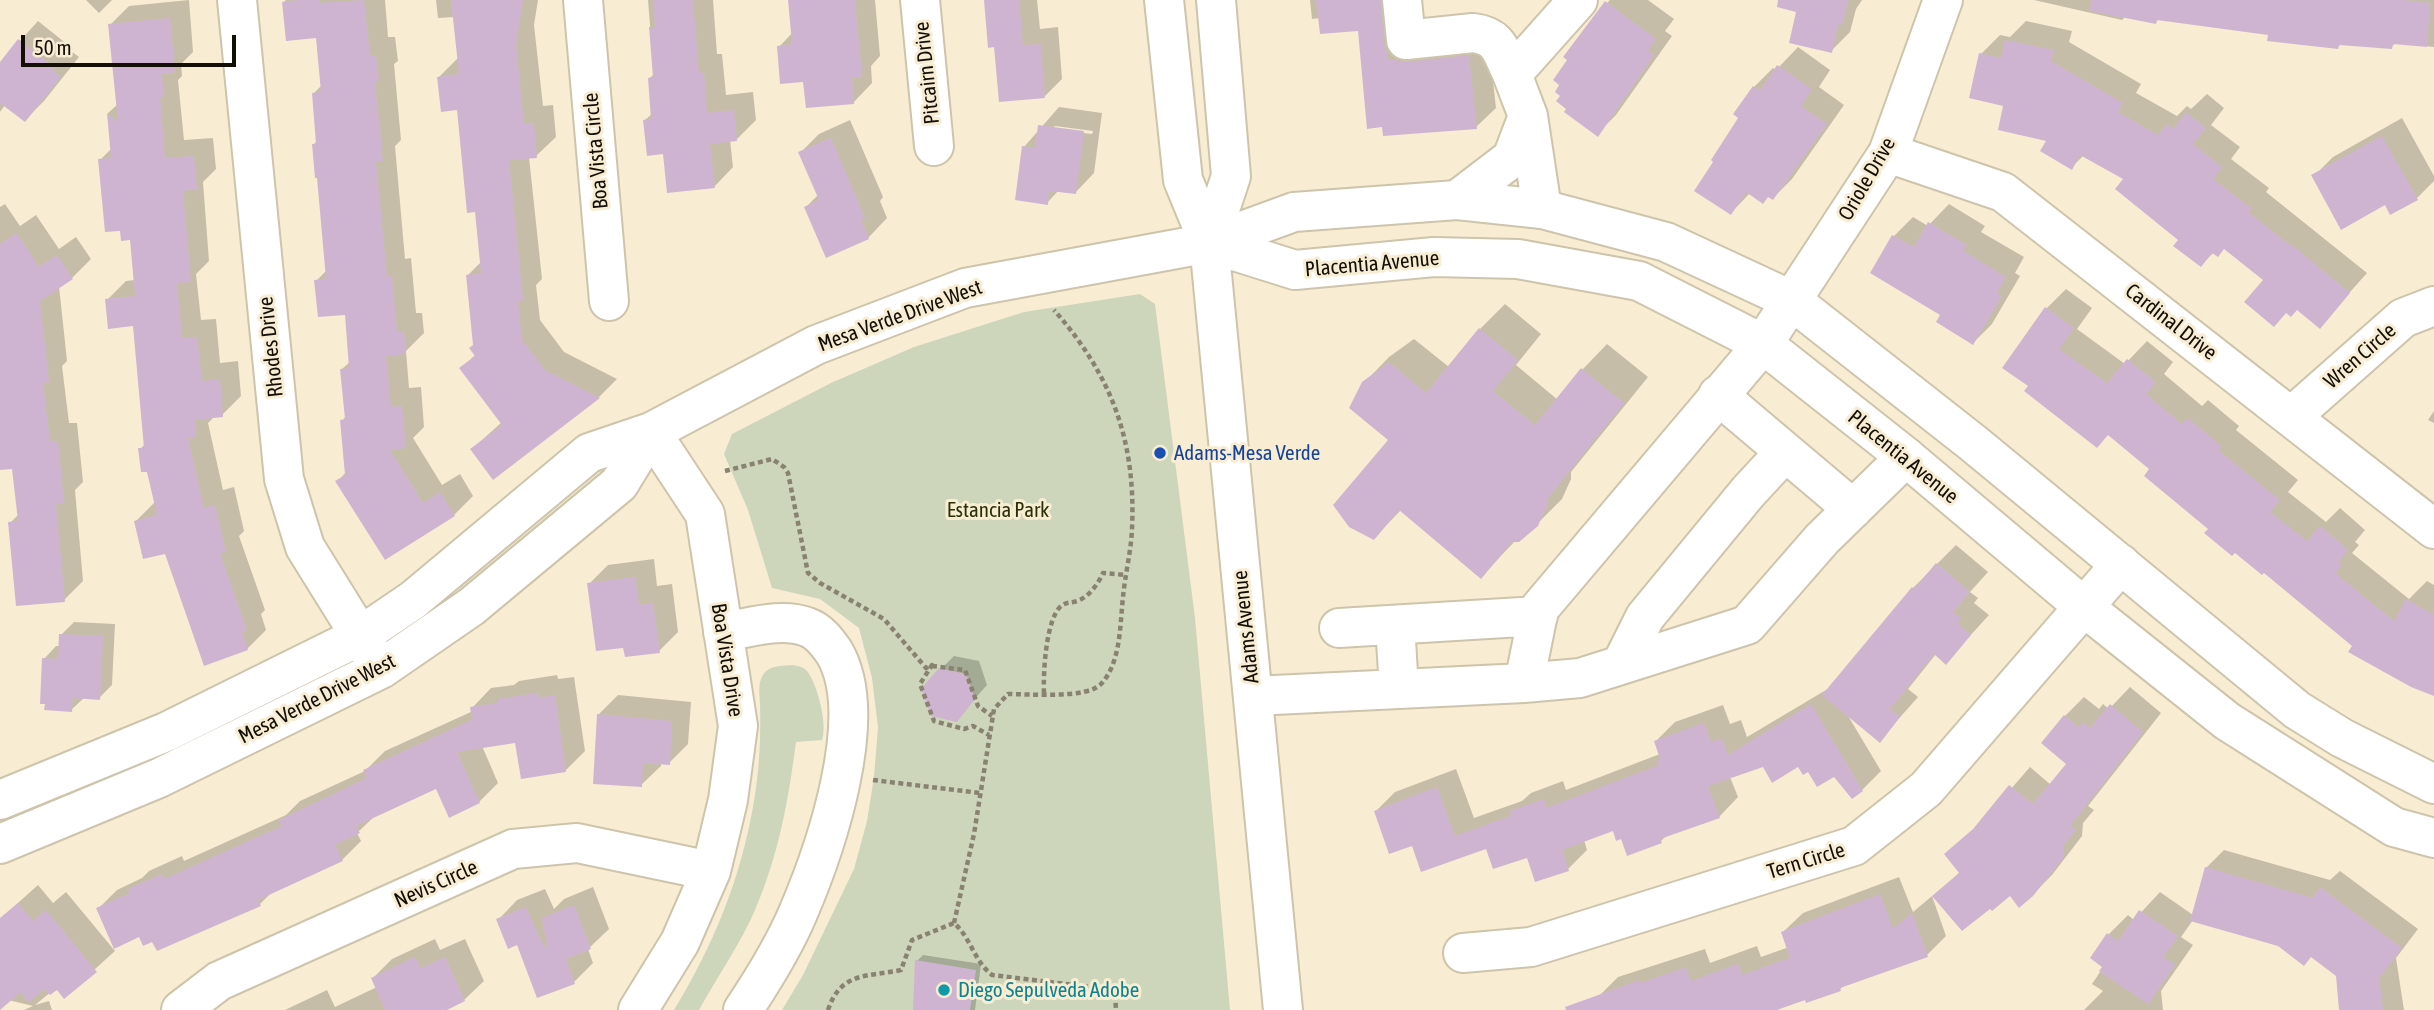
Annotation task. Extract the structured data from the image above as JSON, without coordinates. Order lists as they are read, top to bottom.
{
  "streets": {
    "street": [
      "Pitcairn Drive",
      "Boa Vista Circle",
      "Oriole Drive",
      "Placentia Avenue",
      "Mesa Verde Drive West",
      "Cardinal Drive",
      "Rhodes Drive",
      "Wren Circle",
      "Adams Avenue",
      "Boa Vista Drive",
      "Tern Circle",
      "Nevis Circle"
    ]
  },
  "crossings": [
    ["Oriole Drive", "Placentia Avenue"],
    ["Oriole Drive", "Cardinal Drive"],
    ["Placentia Avenue", "Mesa Verde Drive West"],
    ["Placentia Avenue", "Adams Avenue"],
    ["Placentia Avenue", "Tern Circle"],
    ["Mesa Verde Drive West", "Rhodes Drive"],
    ["Mesa Verde Drive West", "Adams Avenue"],
    ["Mesa Verde Drive West", "Boa Vista Drive"],
    ["Cardinal Drive", "Wren Circle"],
    ["Boa Vista Drive", "Nevis Circle"]
  ],
  "parks": ["Estancia Park"],
  "places": ["Adams-Mesa Verde", "Diego Sepulveda Adobe"],
  "scale_bar": "50 m"
}
